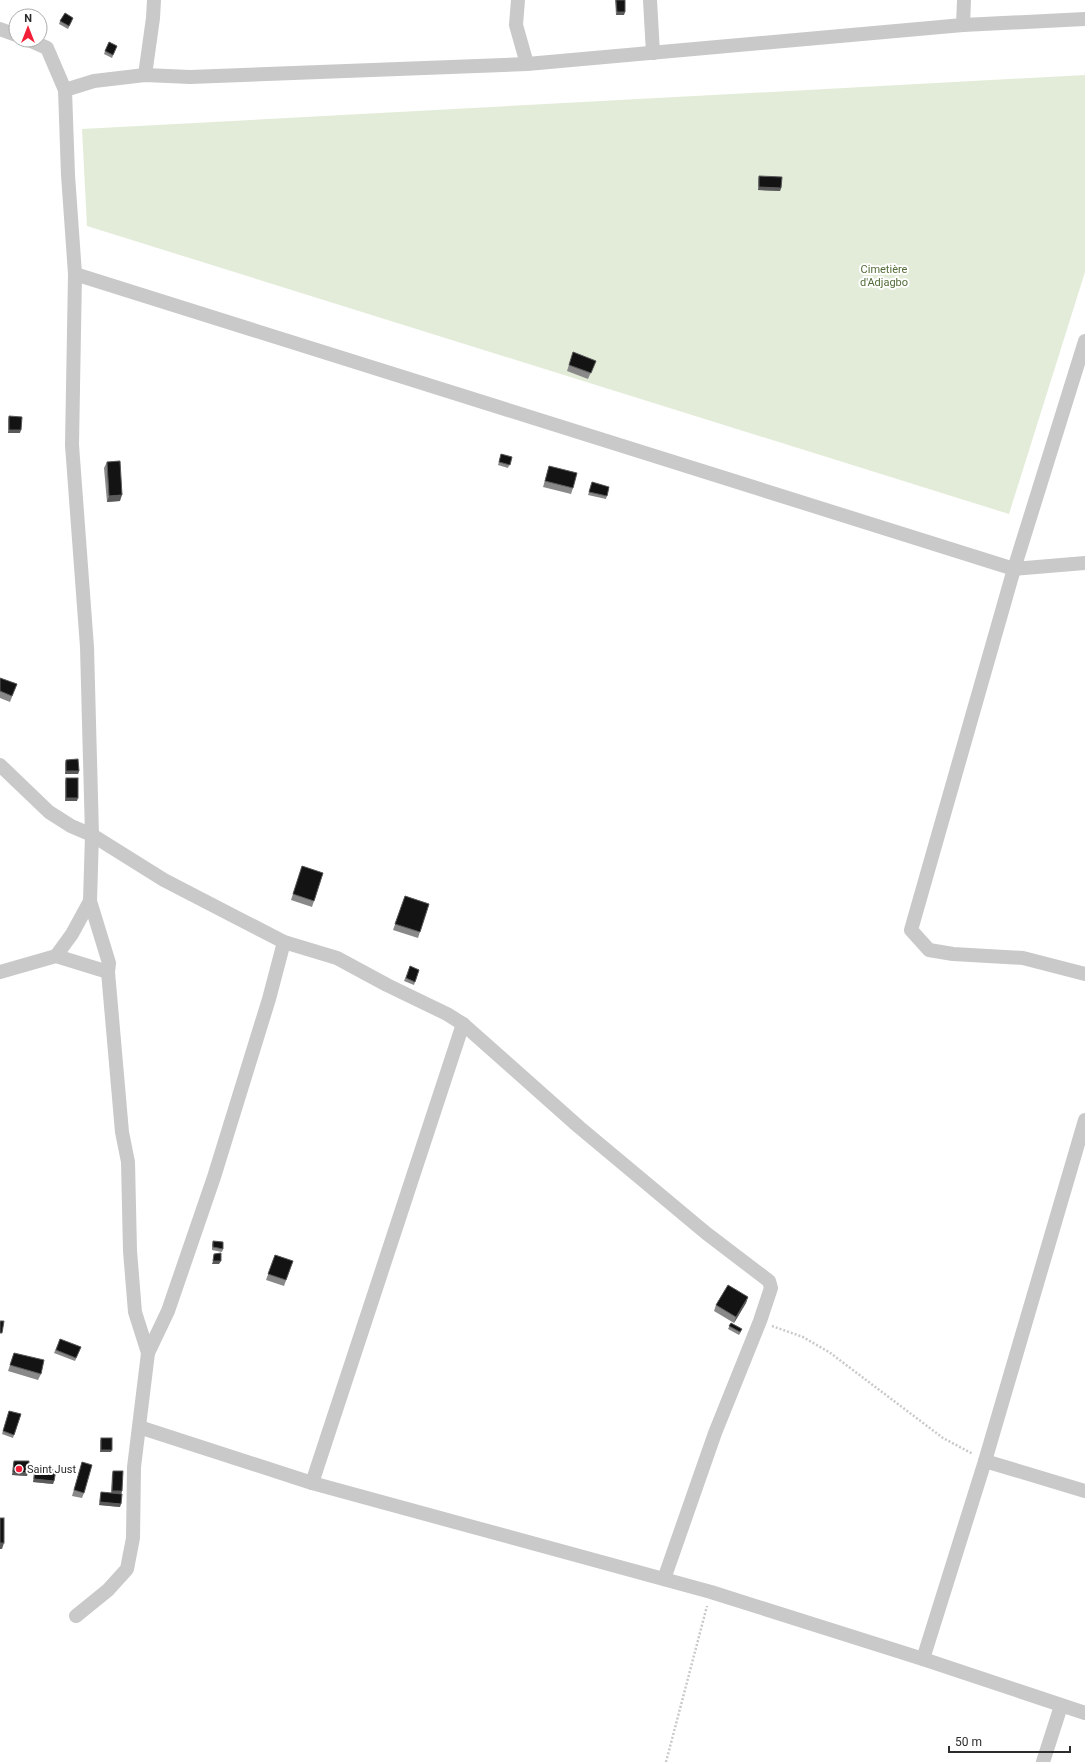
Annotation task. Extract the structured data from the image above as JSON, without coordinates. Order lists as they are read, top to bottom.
{
  "parks": ["Cimetière d'Adjagbo"],
  "places": ["Saint Just"],
  "scale_bar": "50 m",
  "north": "top"
}
